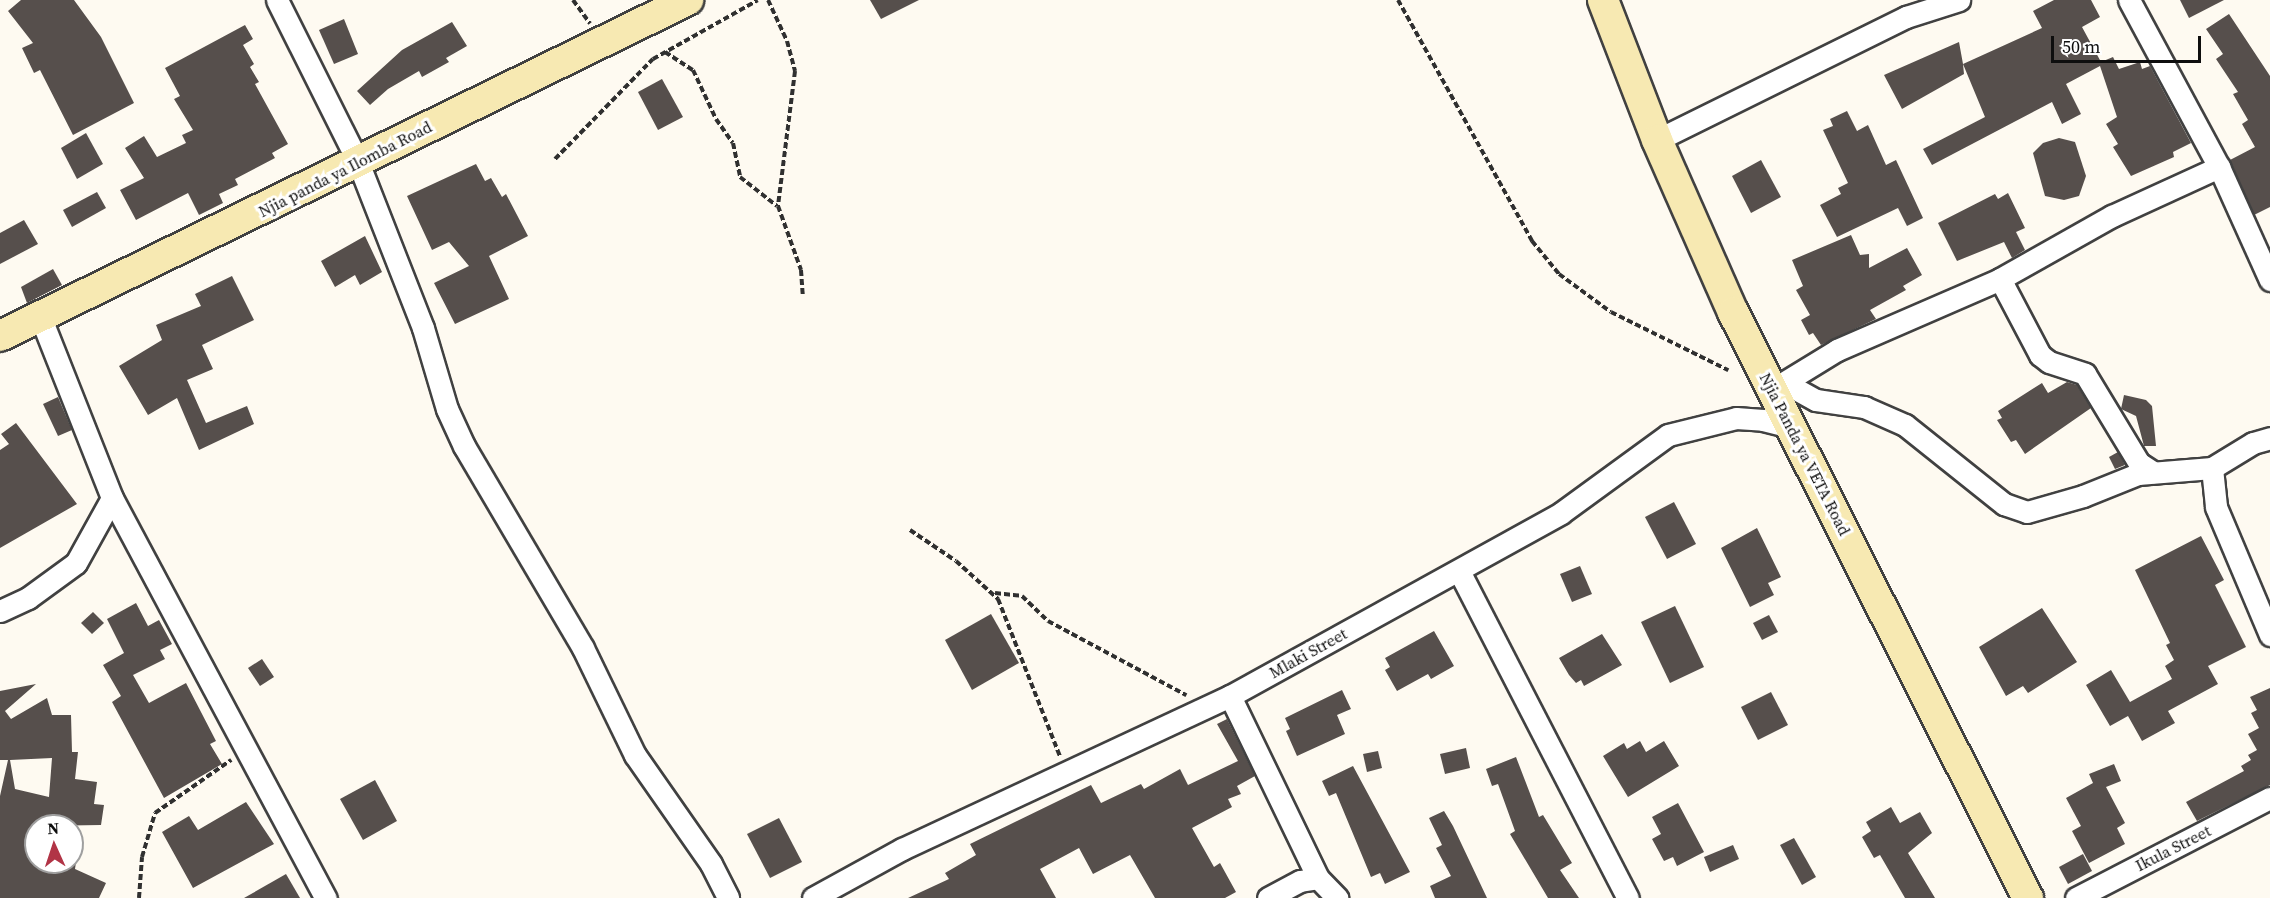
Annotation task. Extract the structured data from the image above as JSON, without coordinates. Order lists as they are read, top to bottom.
{
  "streets": {
    "street": [
      "Njia panda ya Ilomba Road",
      "Njia Panda ya VETA Road",
      "Mlaki Street",
      "Ikula Street"
    ]
  },
  "crossings": [
    ["Njia Panda ya VETA Road", "Mlaki Street"]
  ],
  "scale_bar": "50 m",
  "north": "top"
}
